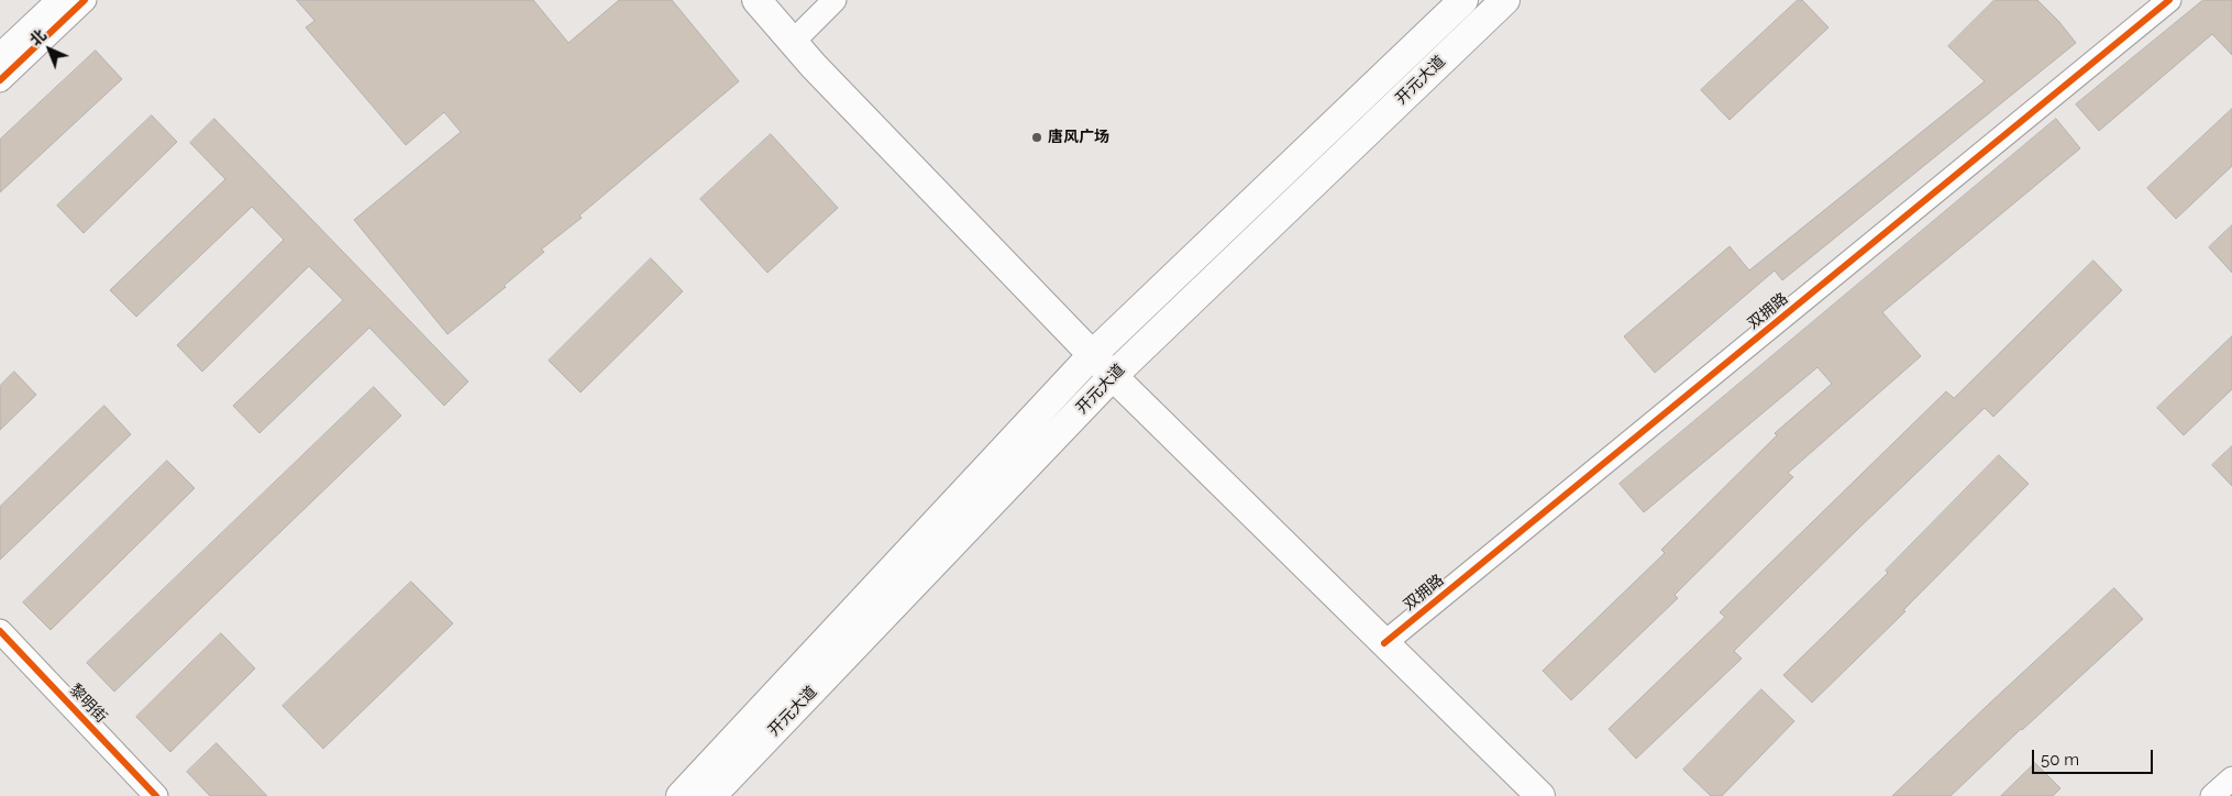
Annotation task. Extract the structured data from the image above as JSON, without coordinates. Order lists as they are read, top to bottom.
{
  "streets": {
    "main road": ["开元大道"],
    "street": ["双拥路", "黎明街"]
  },
  "places": ["唐风广场"],
  "scale_bar": "50 m",
  "north": "top left"
}
